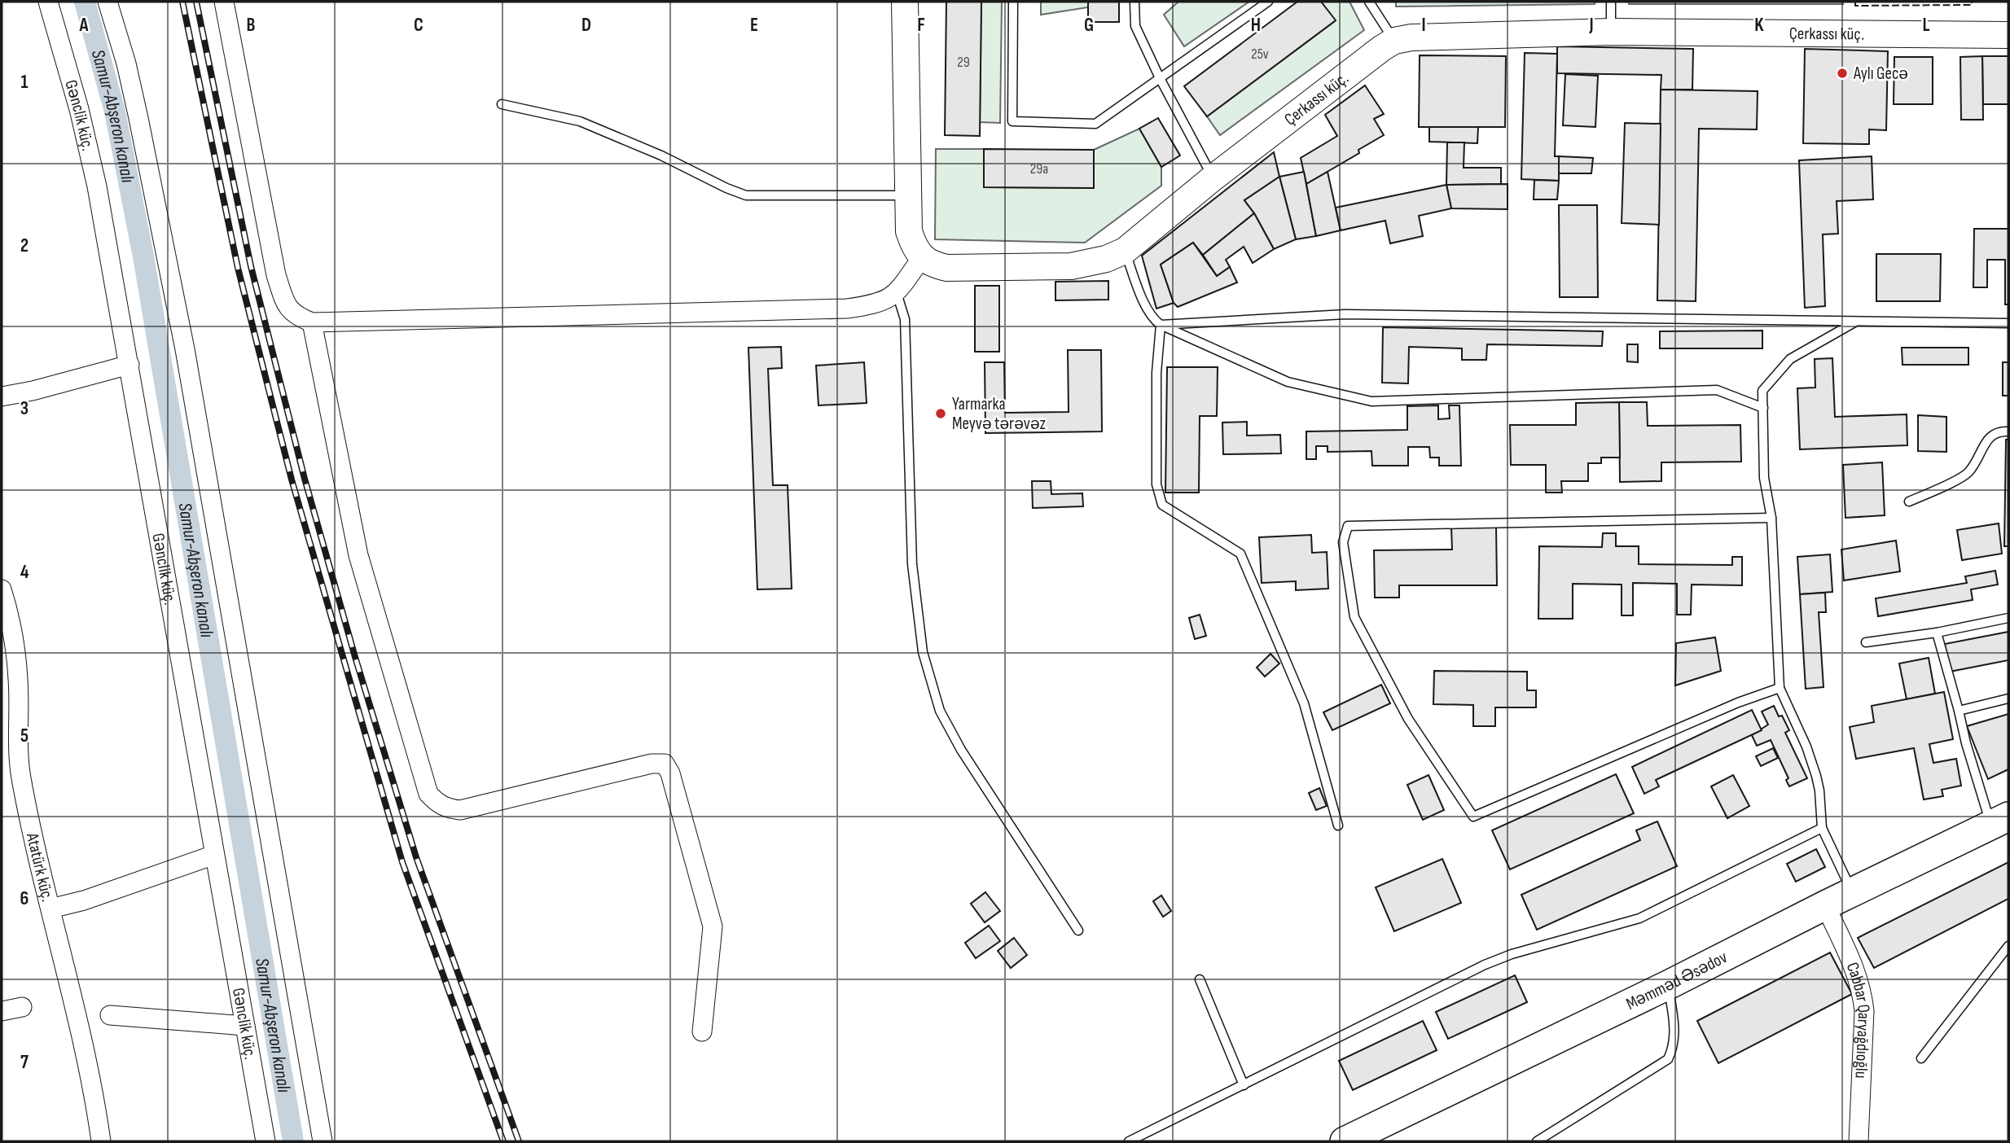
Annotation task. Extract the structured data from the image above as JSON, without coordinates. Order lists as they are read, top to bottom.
{
  "streets": {
    "main road": ["Məmməd Əsədov"],
    "street": [
      "Çerkassı küç.",
      "Gənclik küç.",
      "Atatürk küç.",
      "Cabbar Qaryağdıoğlu"
    ]
  },
  "crossings": [
    ["Məmməd Əsədov", "Cabbar Qaryağdıoğlu"]
  ],
  "water": ["Samur-Abşeron kanalı"],
  "places": ["Aylı Gecə", "Yarmarka Meyvә tәrәvәz"],
  "house_numbers": ["25v", "29", "29a"],
  "grid": {
    "columns": [
      "A",
      "B",
      "C",
      "D",
      "E",
      "F",
      "G",
      "H",
      "I",
      "J",
      "K",
      "L"
    ],
    "rows": [
      "1",
      "2",
      "3",
      "4",
      "5",
      "6",
      "7"
    ]
  }
}
